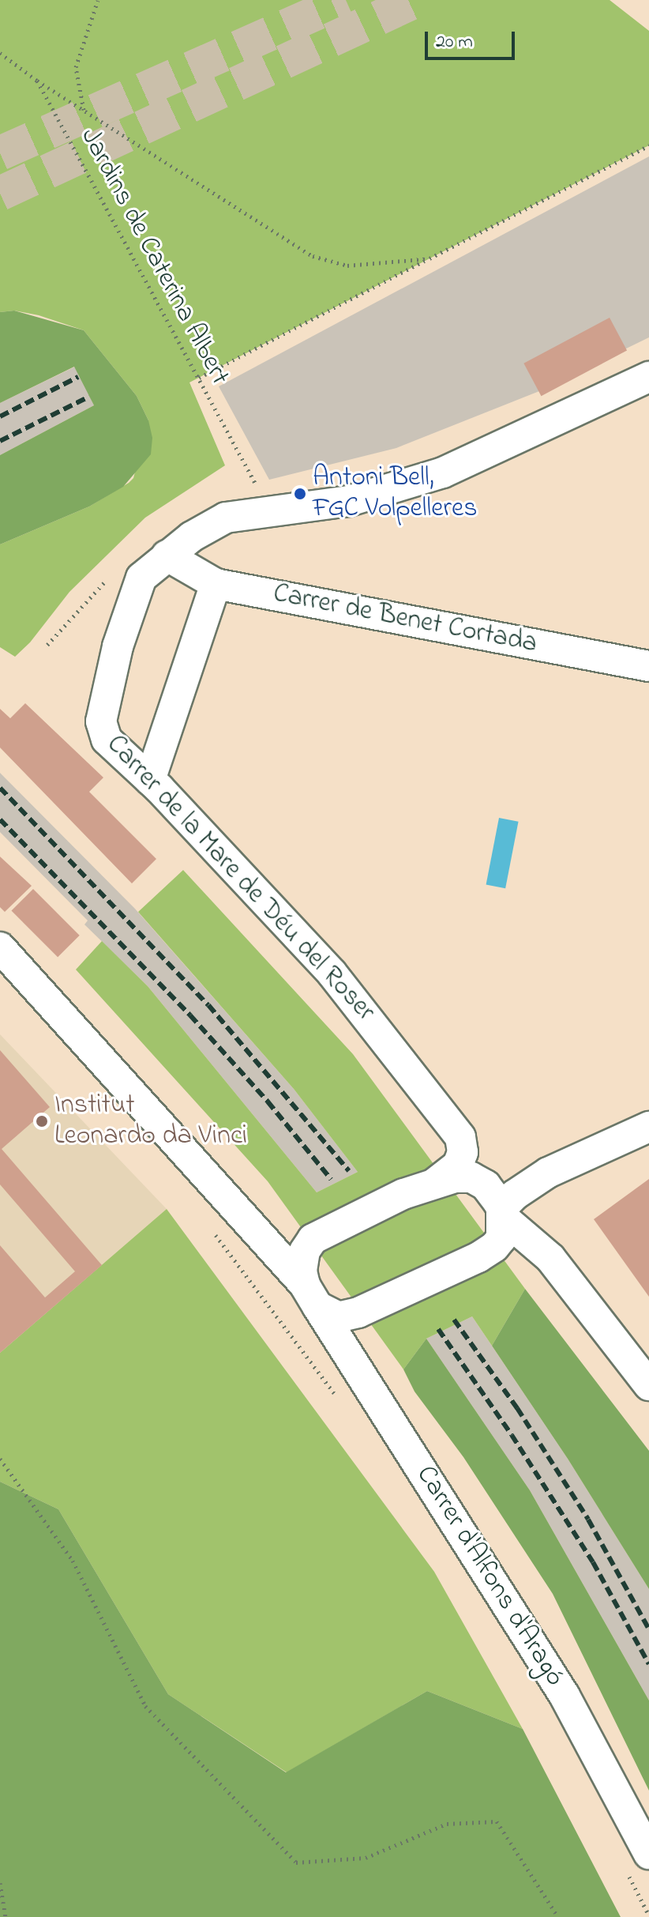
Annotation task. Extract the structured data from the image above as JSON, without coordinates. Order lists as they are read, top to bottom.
{
  "streets": {
    "street": ["Carrer de Benet Cortada", "Carrer de la Mare de Déu del Roser", "Carrer d'Alfons d'Aragó"],
    "path": ["Jardins de Caterina Albert"]
  },
  "crossings": [
    ["Carrer de Benet Cortada", "Carrer de la Mare de Déu del Roser"]
  ],
  "places": ["Antoni Bell, FGC Volpelleres", "Institut Leonardo da Vinci"],
  "scale_bar": "20 m"
}
